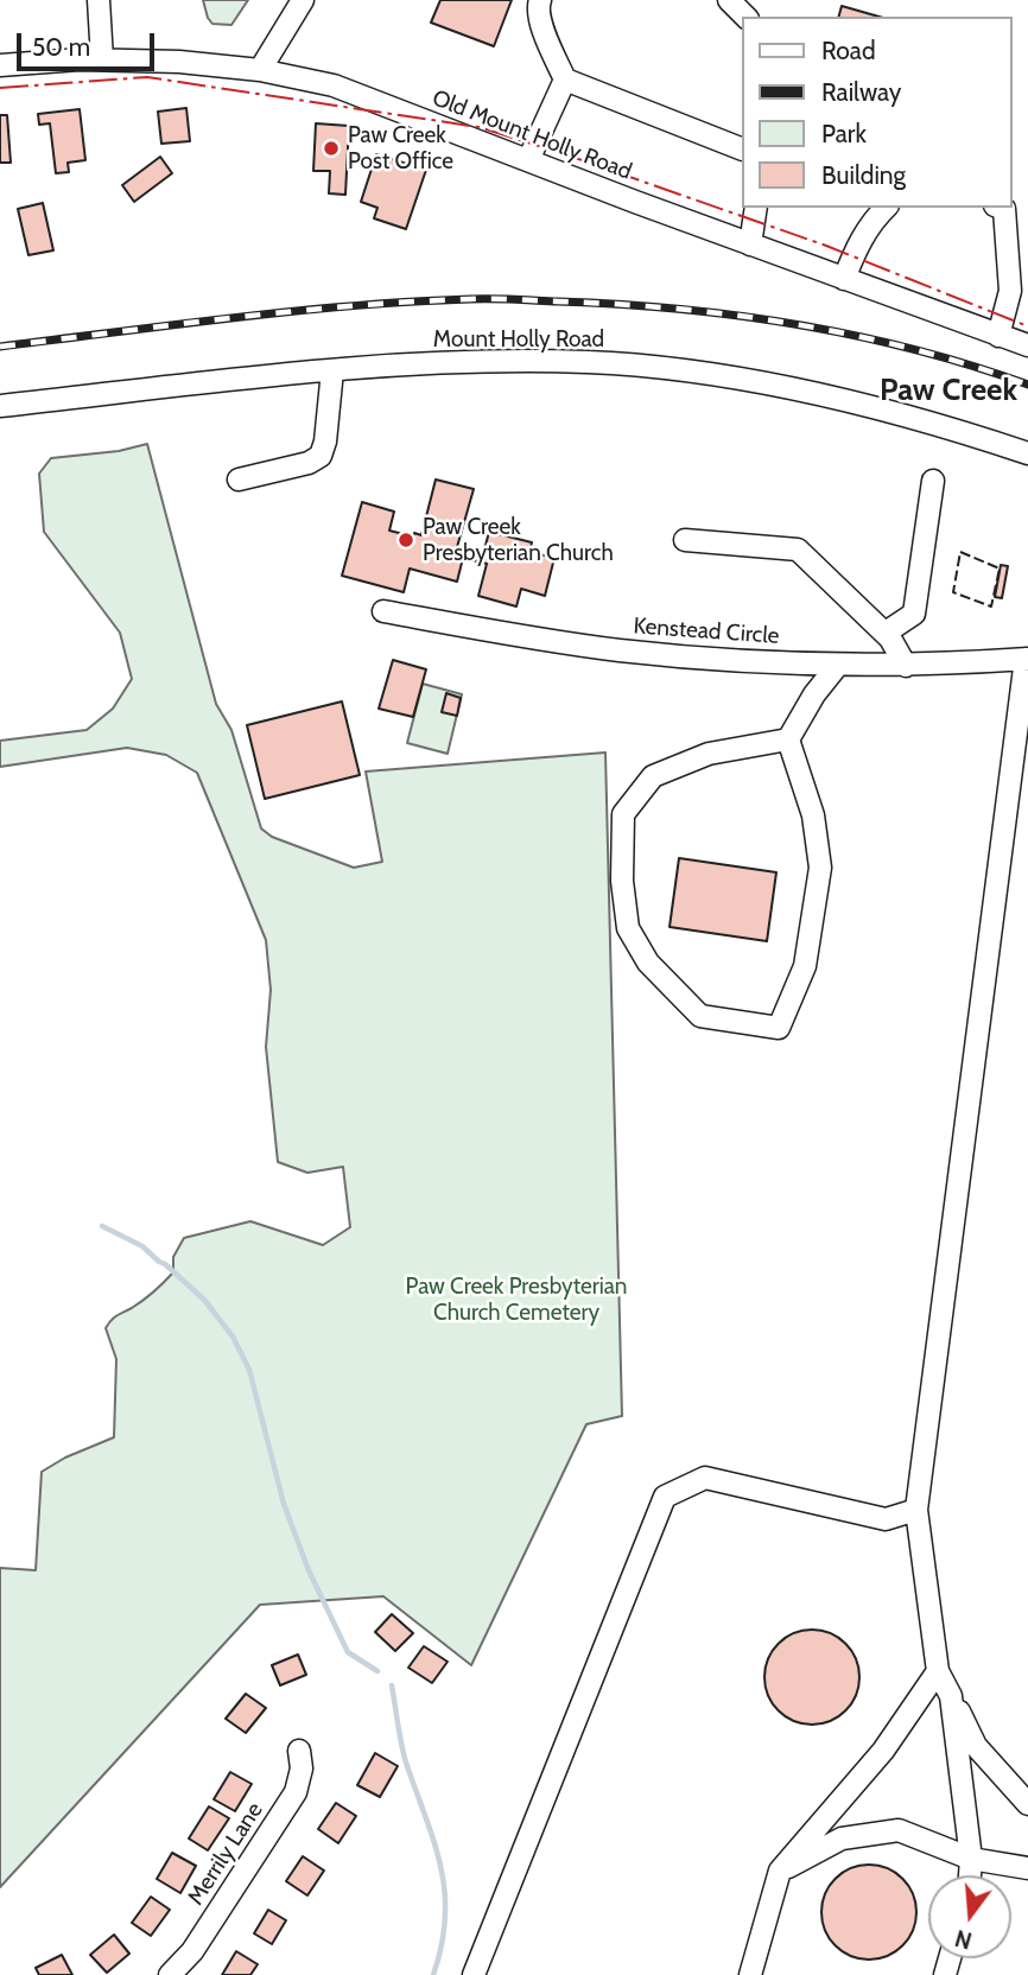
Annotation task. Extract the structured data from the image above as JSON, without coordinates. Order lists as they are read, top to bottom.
{
  "streets": {
    "street": [
      "Old Mount Holly Road",
      "Mount Holly Road",
      "Kenstead Circle",
      "Merrily Lane"
    ]
  },
  "districts": ["Paw Creek"],
  "parks": ["Paw Creek Presbyterian Church Cemetery"],
  "places": ["Paw Creek Post Office", "Paw Creek Presbyterian Church"],
  "legend": [
    "Road",
    "Railway",
    "Park",
    "Building"
  ],
  "scale_bar": "50 m",
  "north": "bottom"
}
